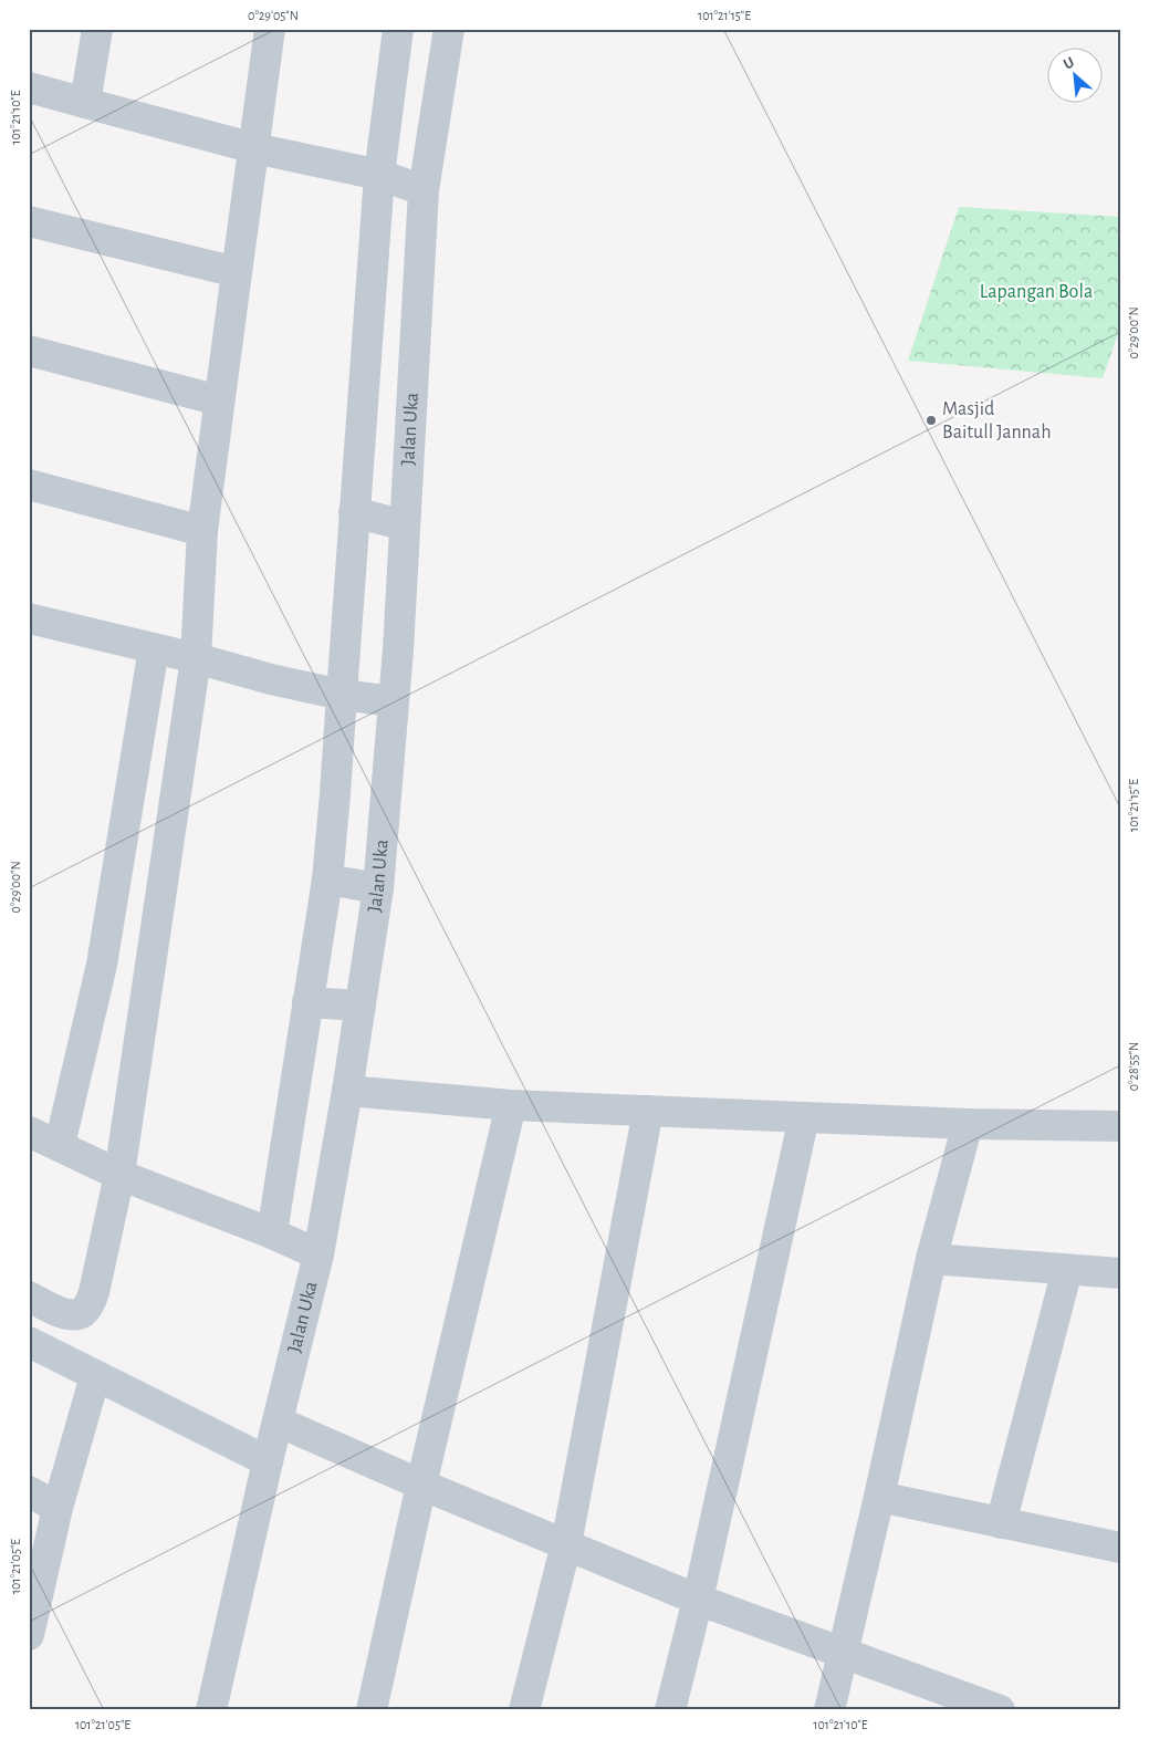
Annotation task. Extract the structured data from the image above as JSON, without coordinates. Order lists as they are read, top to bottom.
{
  "streets": {
    "street": ["Jalan Uka"]
  },
  "parks": ["Lapangan Bola"],
  "places": ["Masjid Baitull Jannah"],
  "north": "top left",
  "coordinates": [
    "0°29'05\"N",
    "101°21'15\"E",
    "101°21'10\"E",
    "0°29'00\"N",
    "0°28'55\"N",
    "101°21'05\"E"
  ]
}
